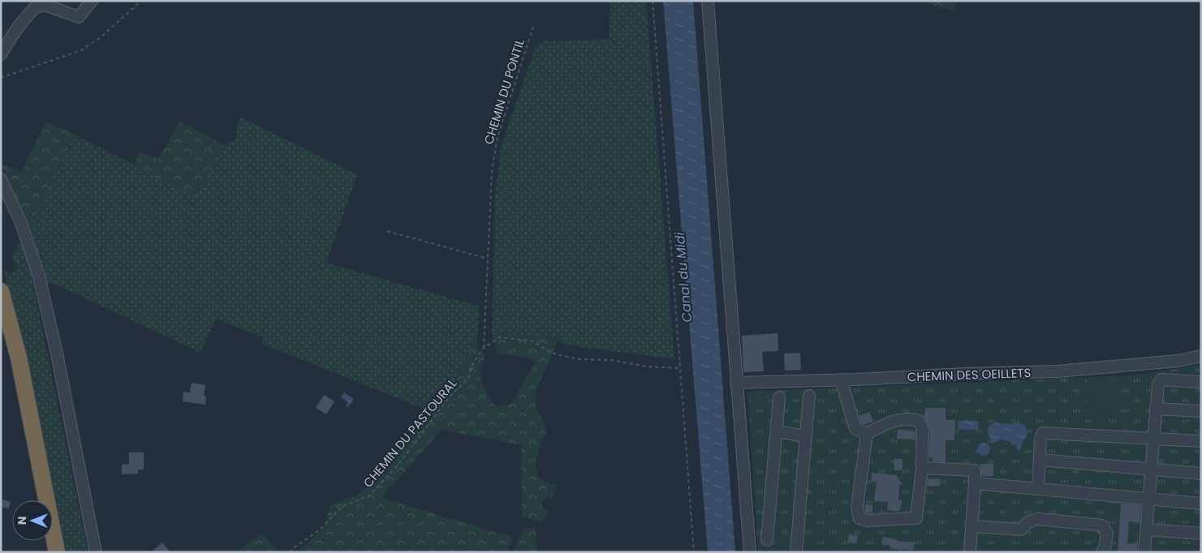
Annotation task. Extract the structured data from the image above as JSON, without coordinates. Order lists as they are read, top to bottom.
{
  "streets": {
    "street": ["CHEMIN DES OEILLETS"],
    "path": ["CHEMIN DU PONTIL", "CHEMIN DU PASTOURAL"]
  },
  "crossings": [
    ["CHEMIN DU PONTIL", "CHEMIN DU PASTOURAL"]
  ],
  "water": ["Canal du Midi"],
  "north": "left"
}
